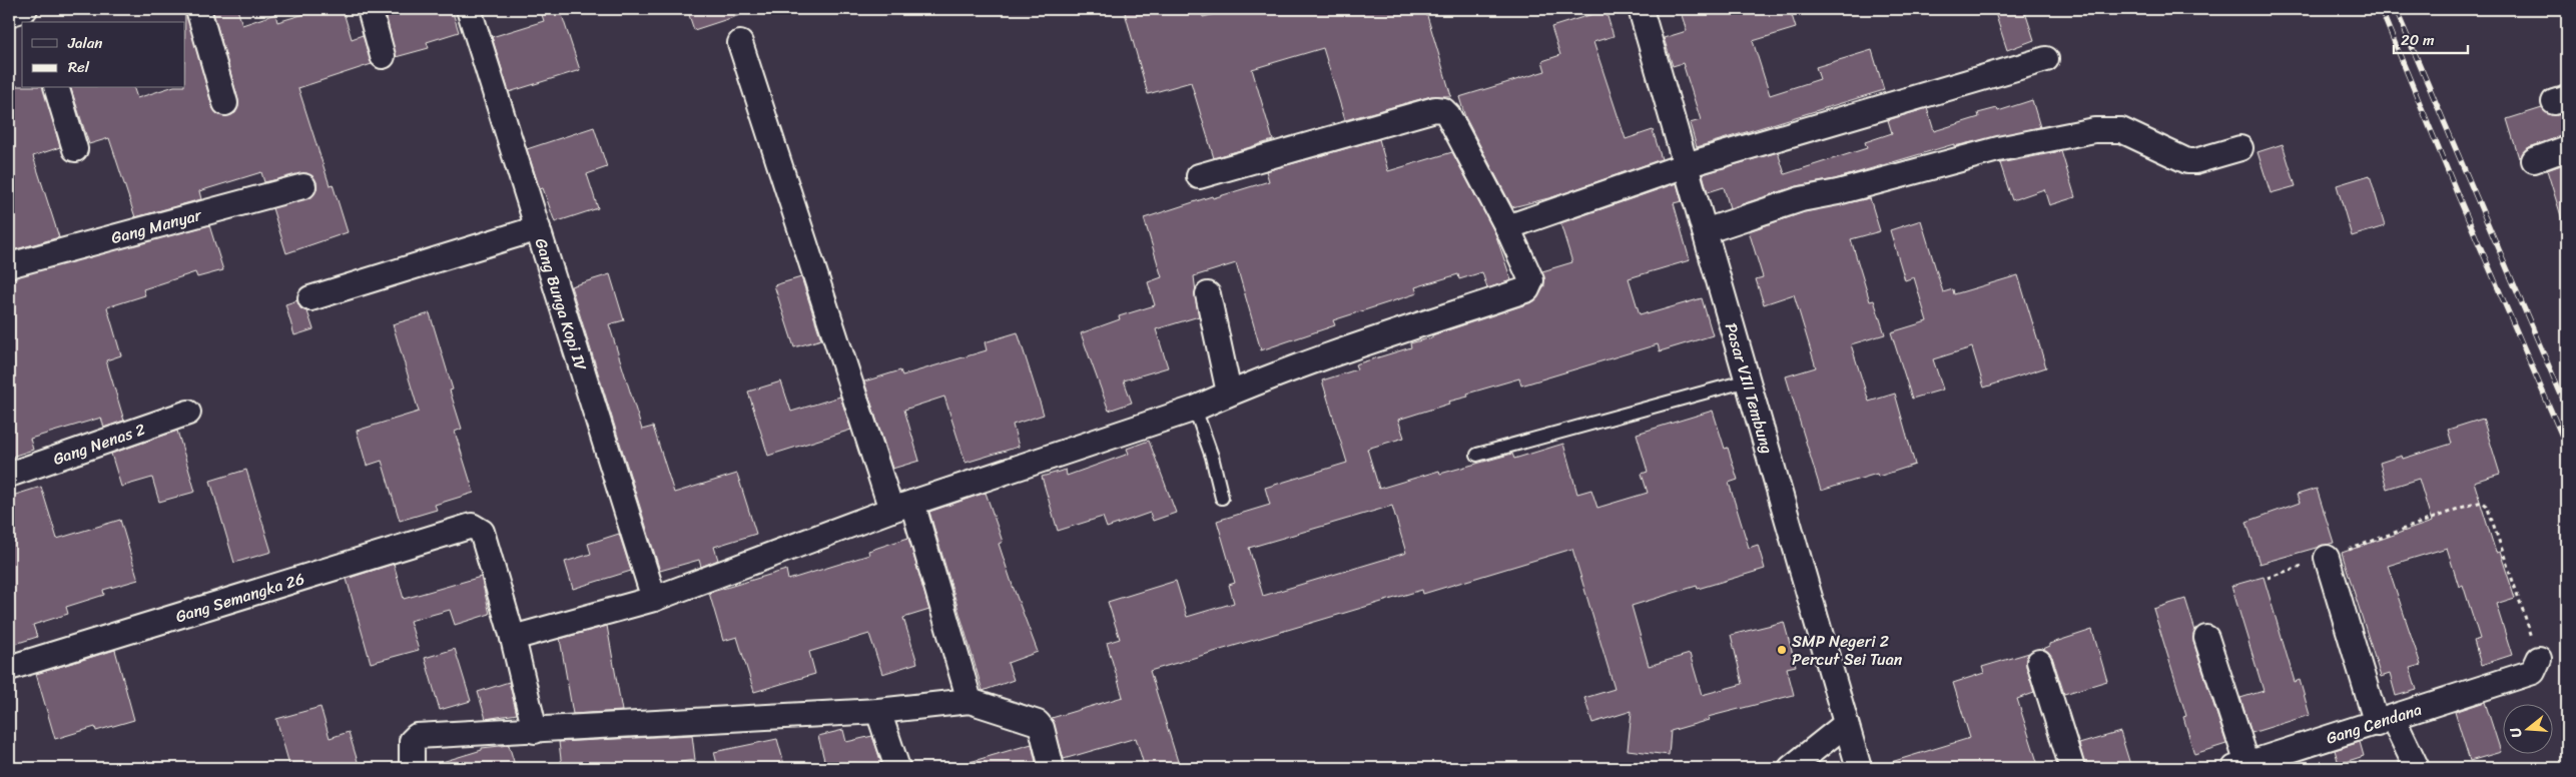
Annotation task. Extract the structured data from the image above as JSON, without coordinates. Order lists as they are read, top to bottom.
{
  "streets": {
    "street": [
      "Gang Manyar",
      "Gang Bunga Kopi IV",
      "Pasar VIII Tembung",
      "Gang Nenas 2",
      "Gang Semangka 26",
      "Gang Cendana"
    ]
  },
  "places": ["SMP Negeri 2 Percut Sei Tuan"],
  "legend": ["Jalan", "Rel"],
  "scale_bar": "20 m",
  "north": "left"
}
